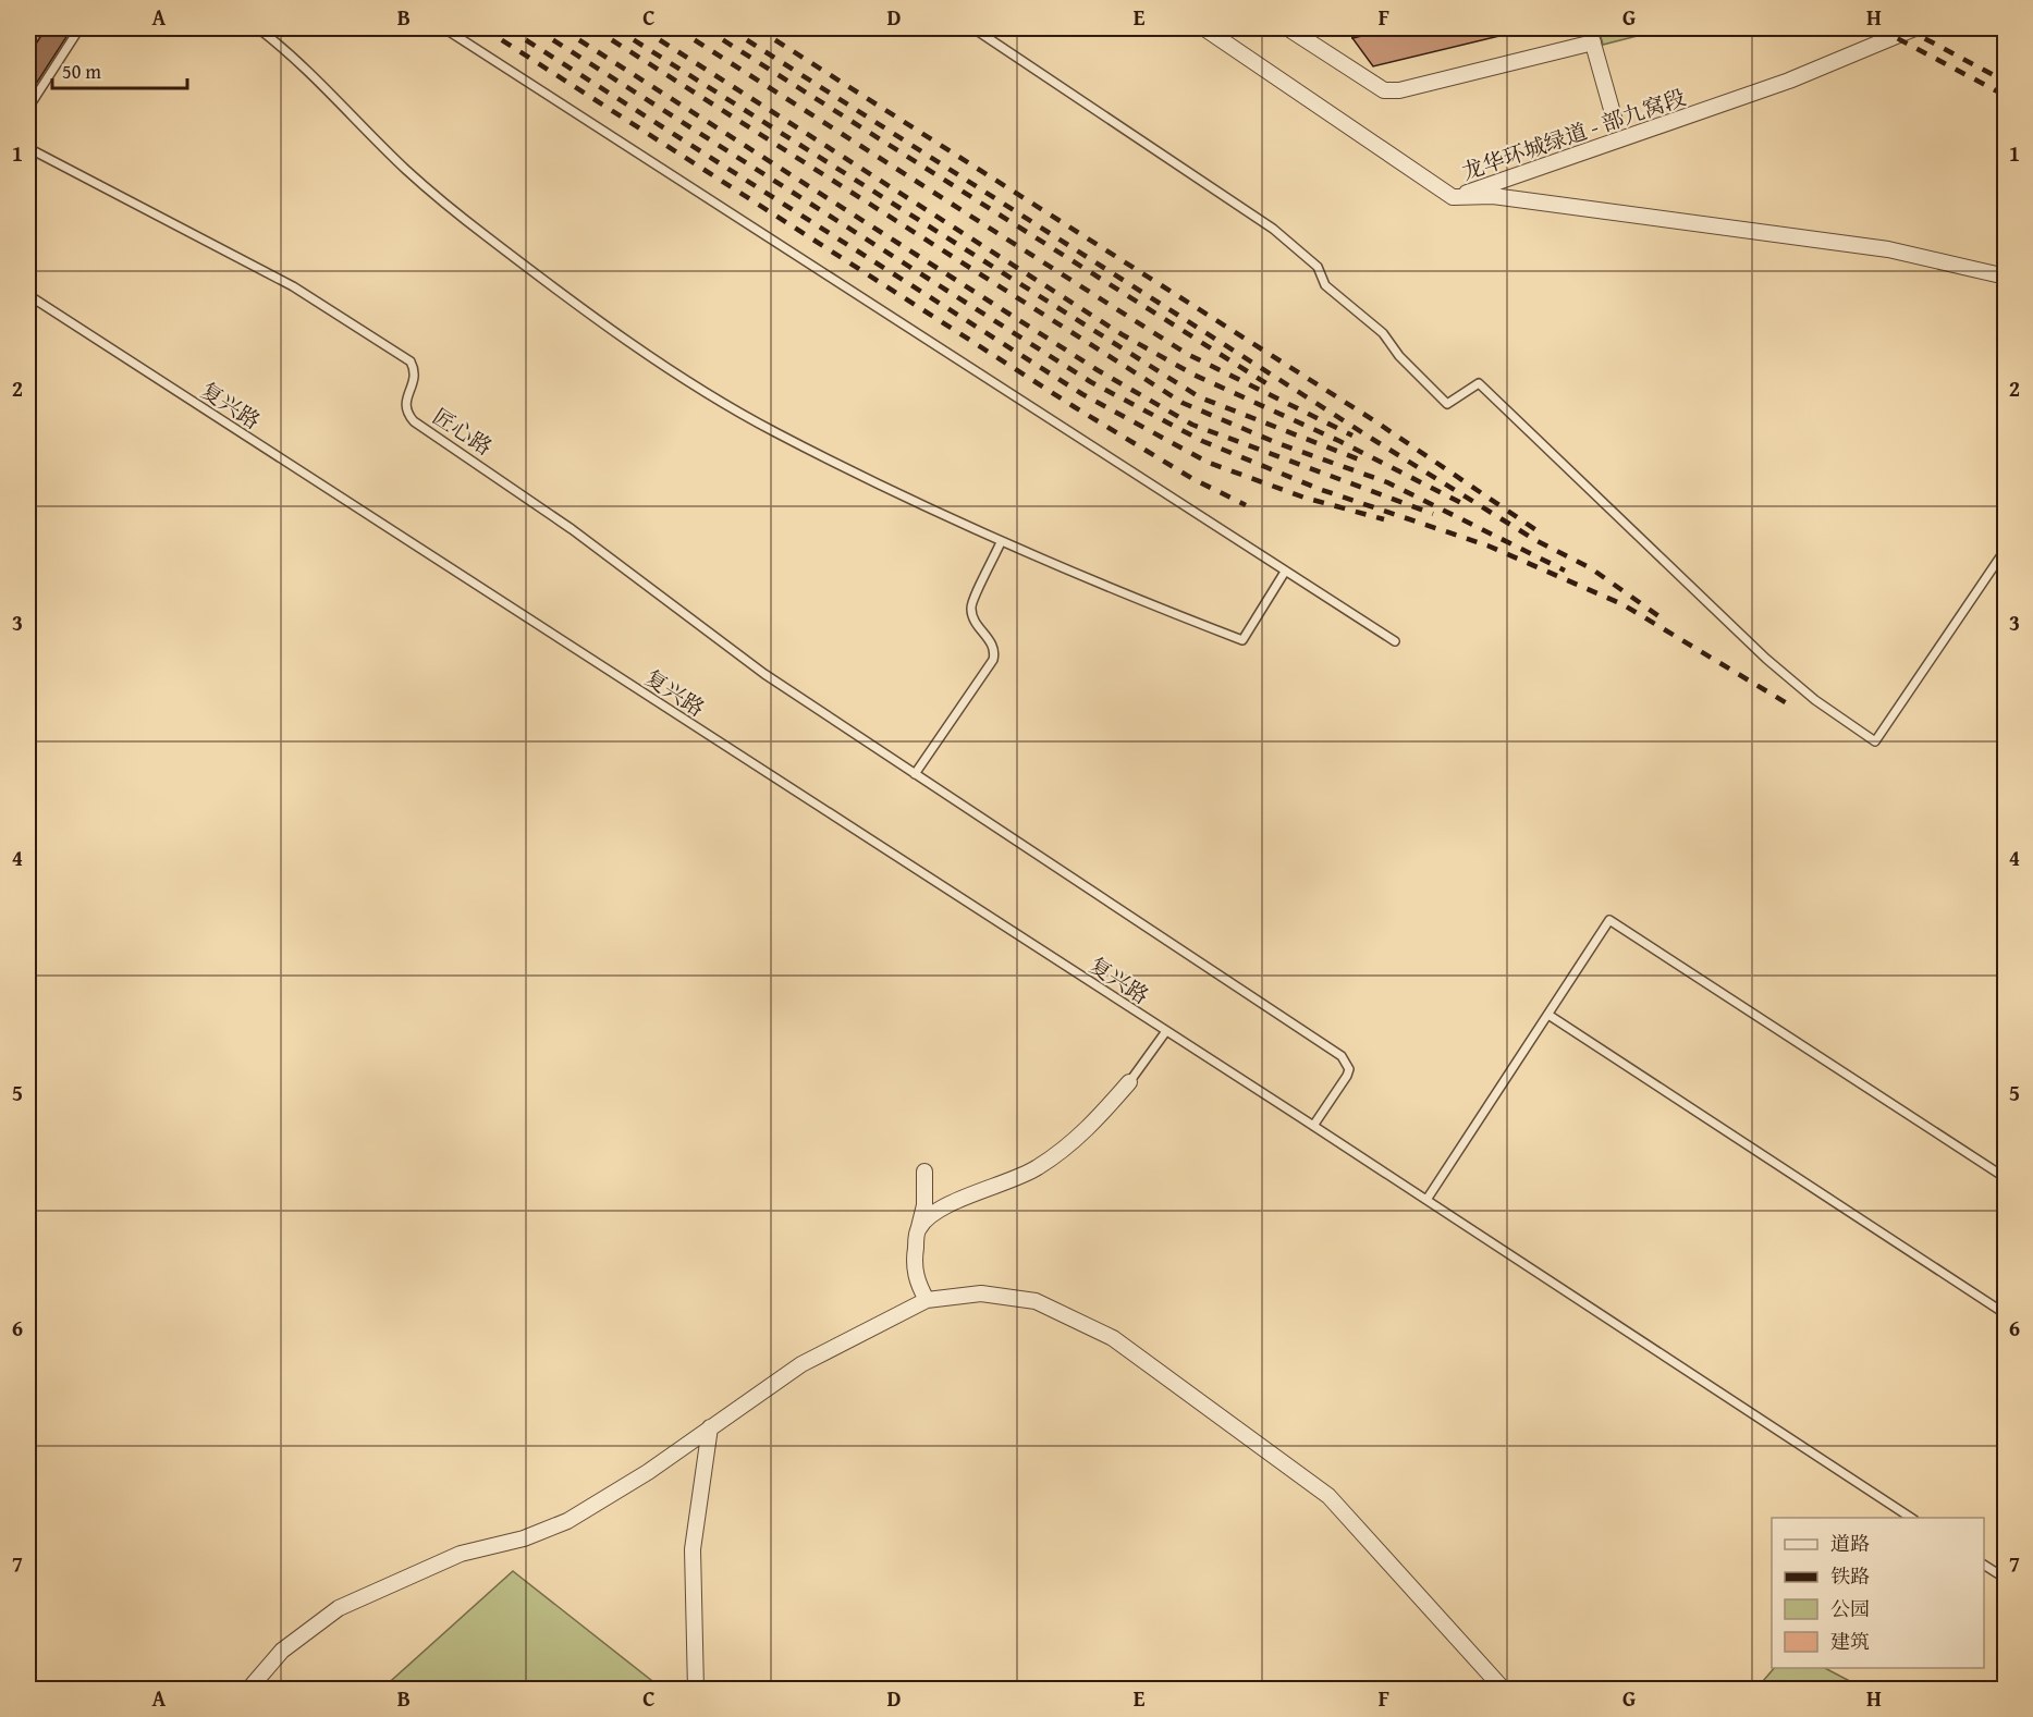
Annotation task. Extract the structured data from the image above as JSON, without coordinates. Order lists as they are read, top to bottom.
{
  "streets": {
    "street": ["龙华环城绿道 - 部九窝段"],
    "lane": ["复兴路", "匠心路"]
  },
  "legend": [
    "道路",
    "铁路",
    "公园",
    "建筑"
  ],
  "scale_bar": "50 m",
  "grid": {
    "columns": [
      "A",
      "B",
      "C",
      "D",
      "E",
      "F",
      "G",
      "H"
    ],
    "rows": [
      "1",
      "2",
      "3",
      "4",
      "5",
      "6",
      "7"
    ]
  }
}
